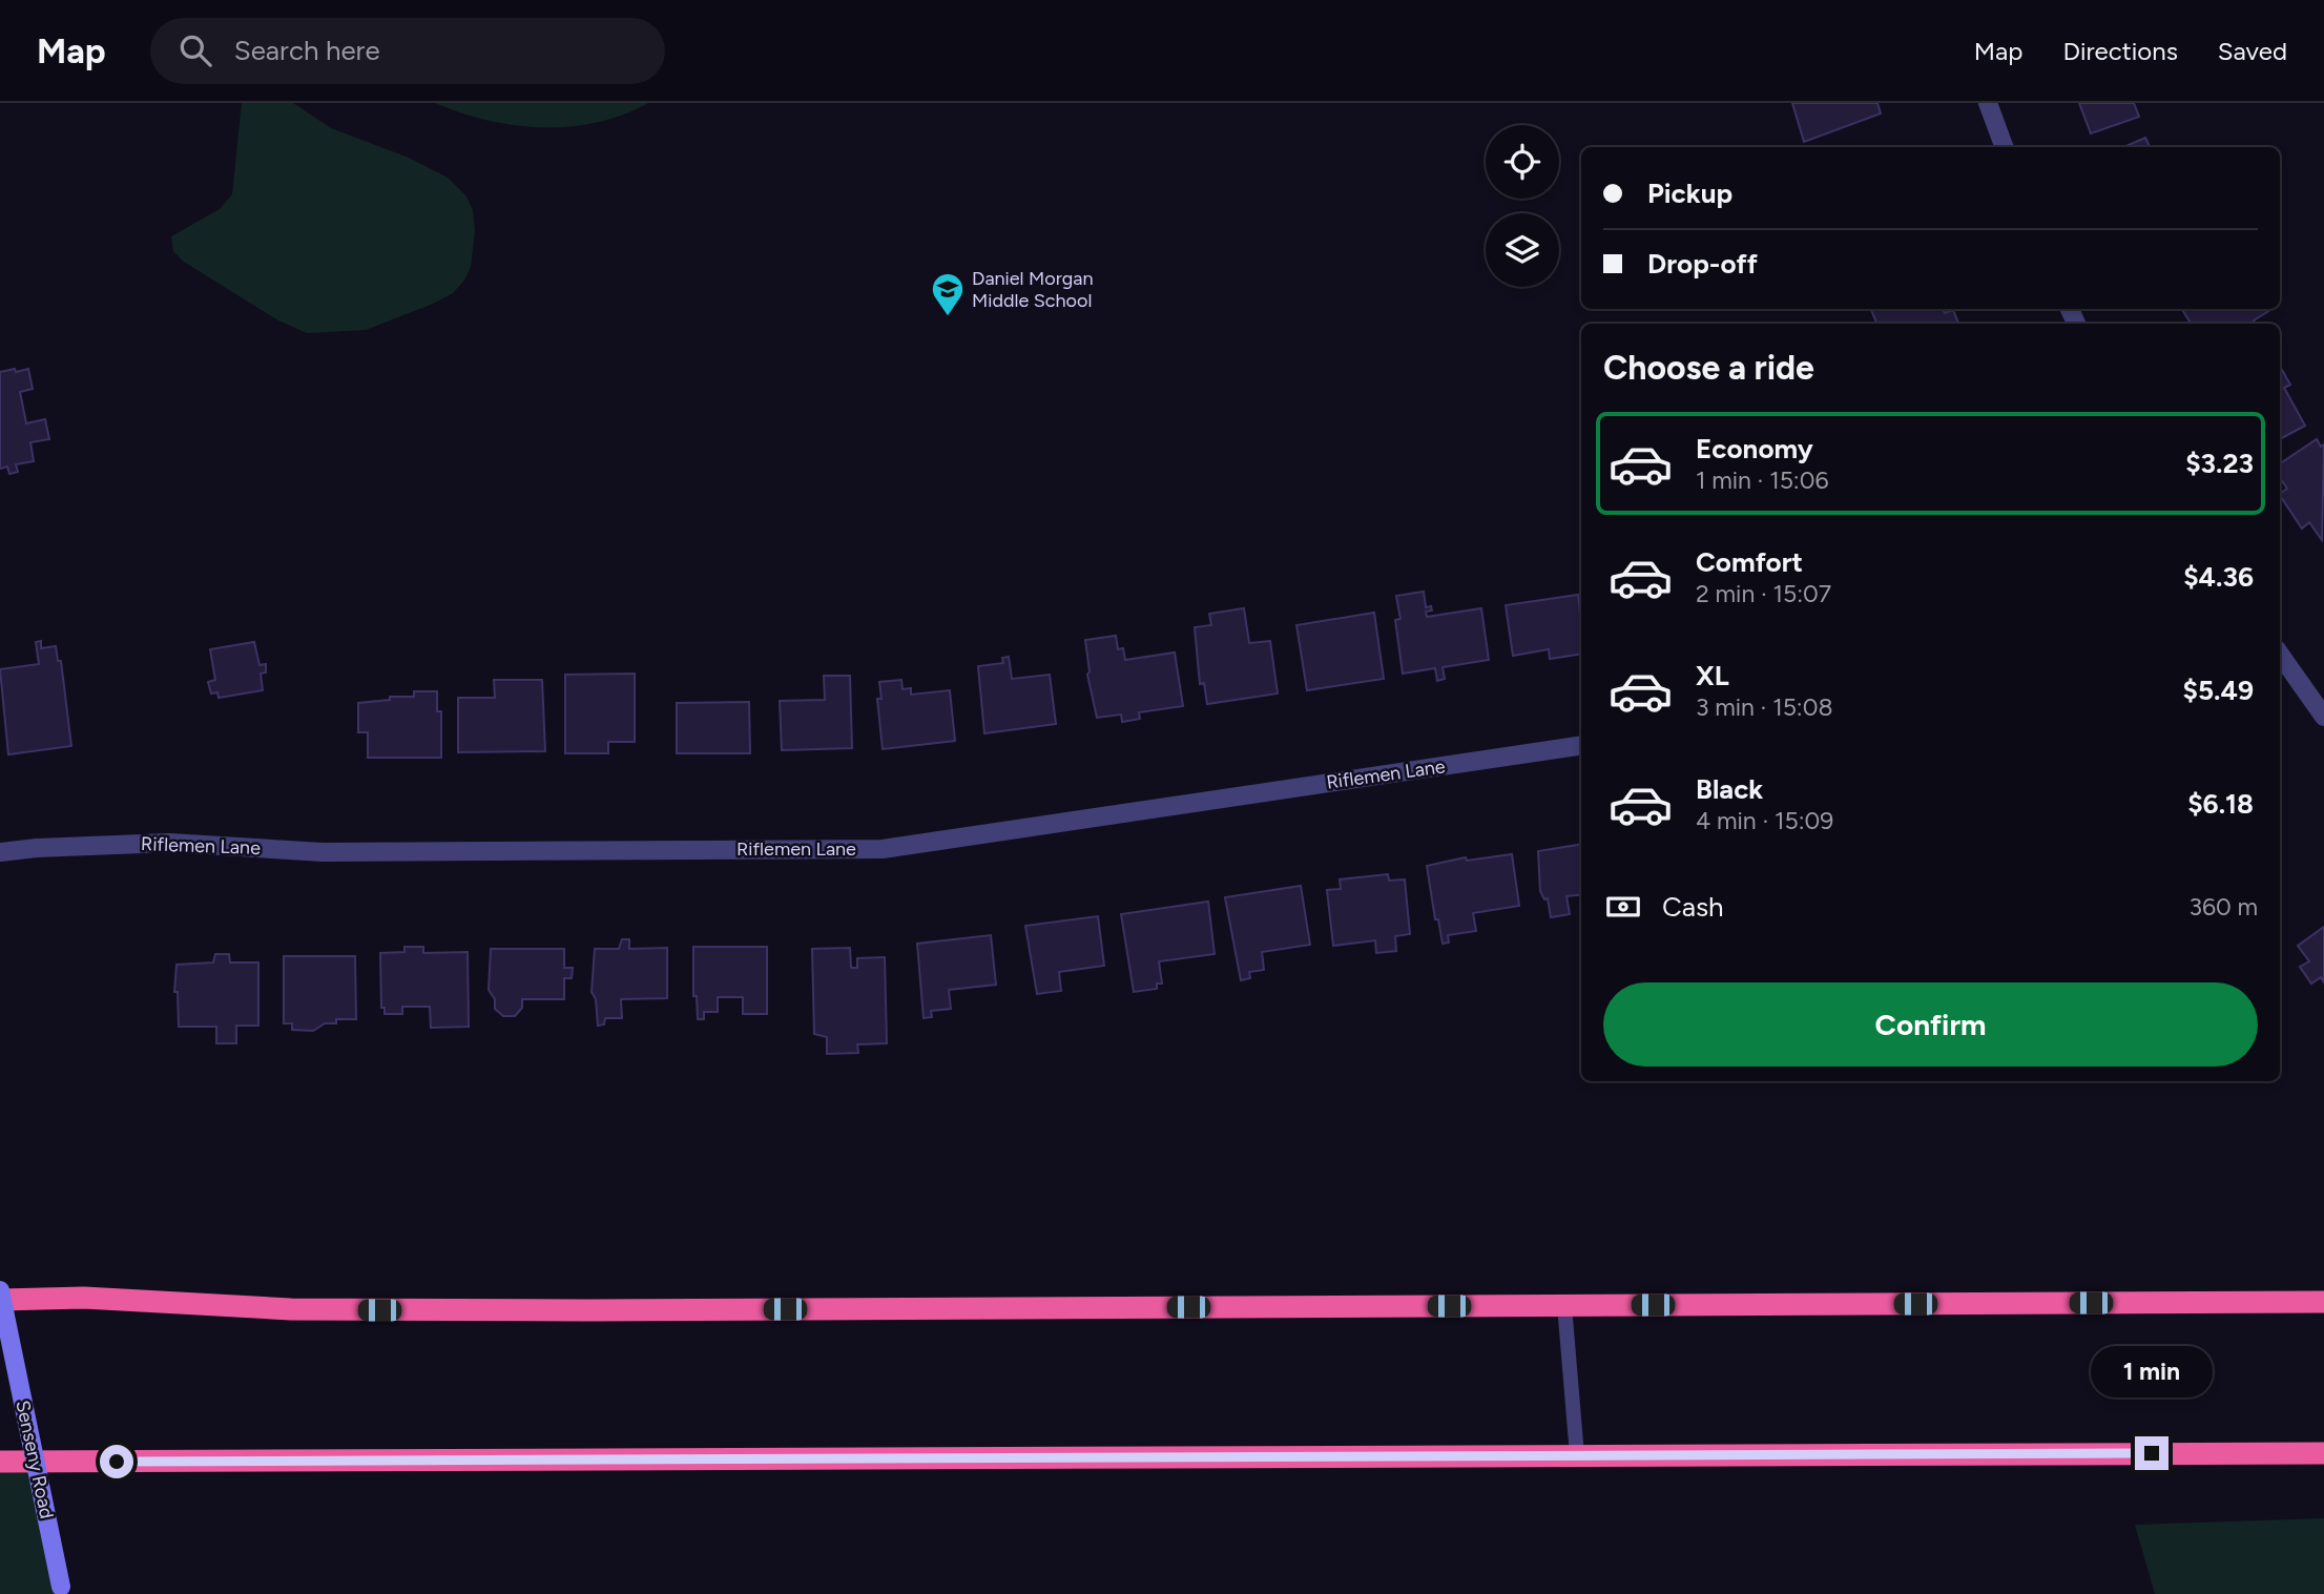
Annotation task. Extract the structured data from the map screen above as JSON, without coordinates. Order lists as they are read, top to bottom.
{
  "streets": {
    "main road": ["Senseny Road"],
    "street": ["Riflemen Lane"]
  },
  "places": {
    "school or university": ["Daniel Morgan Middle School"]
  },
  "page": {
    "header": "Map",
    "search": "Search here",
    "nav": ["Map", "Directions", "Saved"],
    "banner": ["Pickup", "Drop-off"],
    "heading": "Choose a ride",
    "list": [
      {
        "name": "Economy",
        "note": "1 min · 15:06",
        "value": "$3.23"
      },
      {
        "name": "Comfort",
        "note": "2 min · 15:07",
        "value": "$4.36"
      },
      {
        "name": "XL",
        "note": "3 min · 15:08",
        "value": "$5.49"
      },
      {
        "name": "Black",
        "note": "4 min · 15:09",
        "value": "$6.18"
      }
    ],
    "pay": ["Cash", "360 m"],
    "buttons": "Confirm",
    "bubble": "1 min"
  }
}
